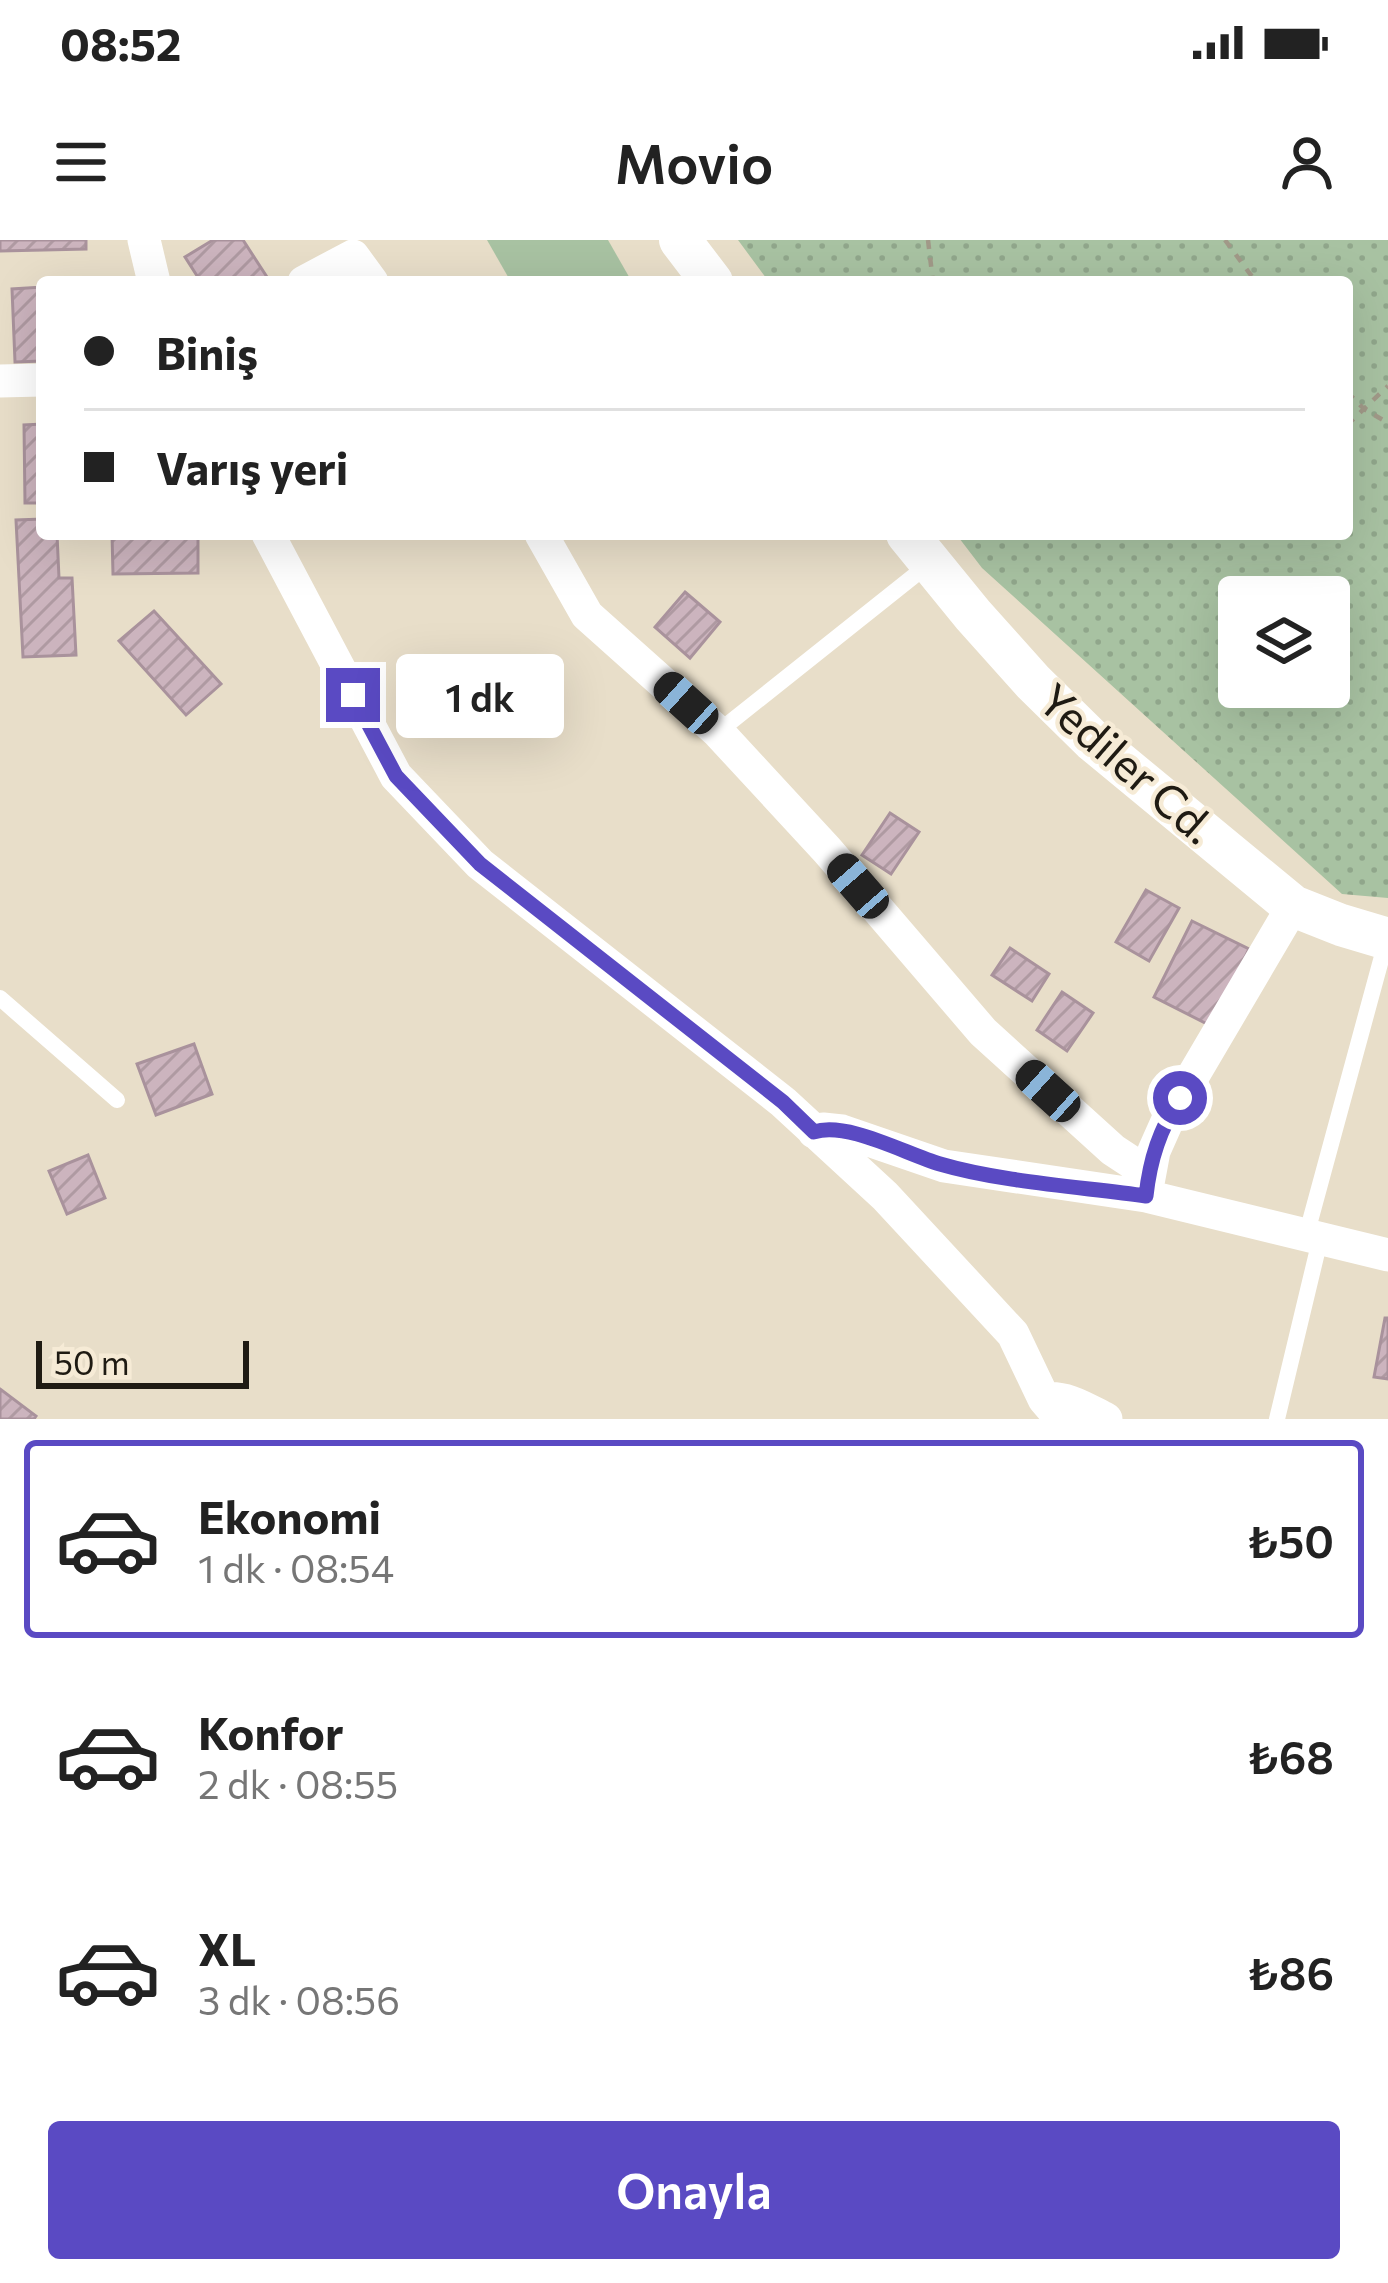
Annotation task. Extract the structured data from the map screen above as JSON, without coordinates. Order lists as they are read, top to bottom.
{
  "streets": {
    "street": ["Yediler Cd."]
  },
  "scale_bar": "50 m",
  "page": {
    "status": "08:52",
    "header": "Movio",
    "banner": ["Biniş", "Varış yeri"],
    "bubble": "1 dk",
    "scale": "50 m",
    "list": [
      {
        "name": "Ekonomi",
        "note": "1 dk · 08:54",
        "value": "₺50"
      },
      {
        "name": "Konfor",
        "note": "2 dk · 08:55",
        "value": "₺68"
      },
      {
        "name": "XL",
        "note": "3 dk · 08:56",
        "value": "₺86"
      }
    ],
    "buttons": "Onayla"
  }
}
